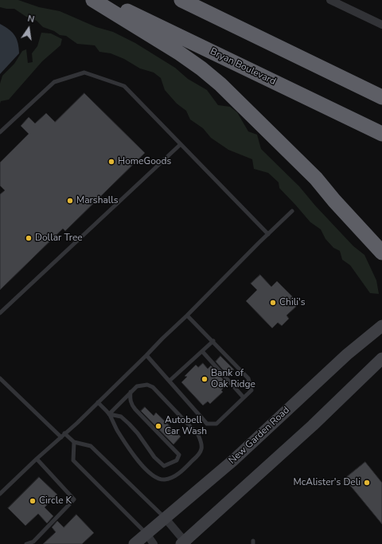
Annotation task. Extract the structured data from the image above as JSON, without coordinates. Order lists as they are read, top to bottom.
{
  "streets": {
    "highway": ["Bryan Boulevard"],
    "main road": ["New Garden Road"]
  },
  "places": [
    "HomeGoods",
    "Marshalls",
    "Dollar Tree",
    "Chili's",
    "Bank of Oak Ridge",
    "Autobell Car Wash",
    "McAlister's Deli",
    "Circle K"
  ],
  "north": "top"
}
